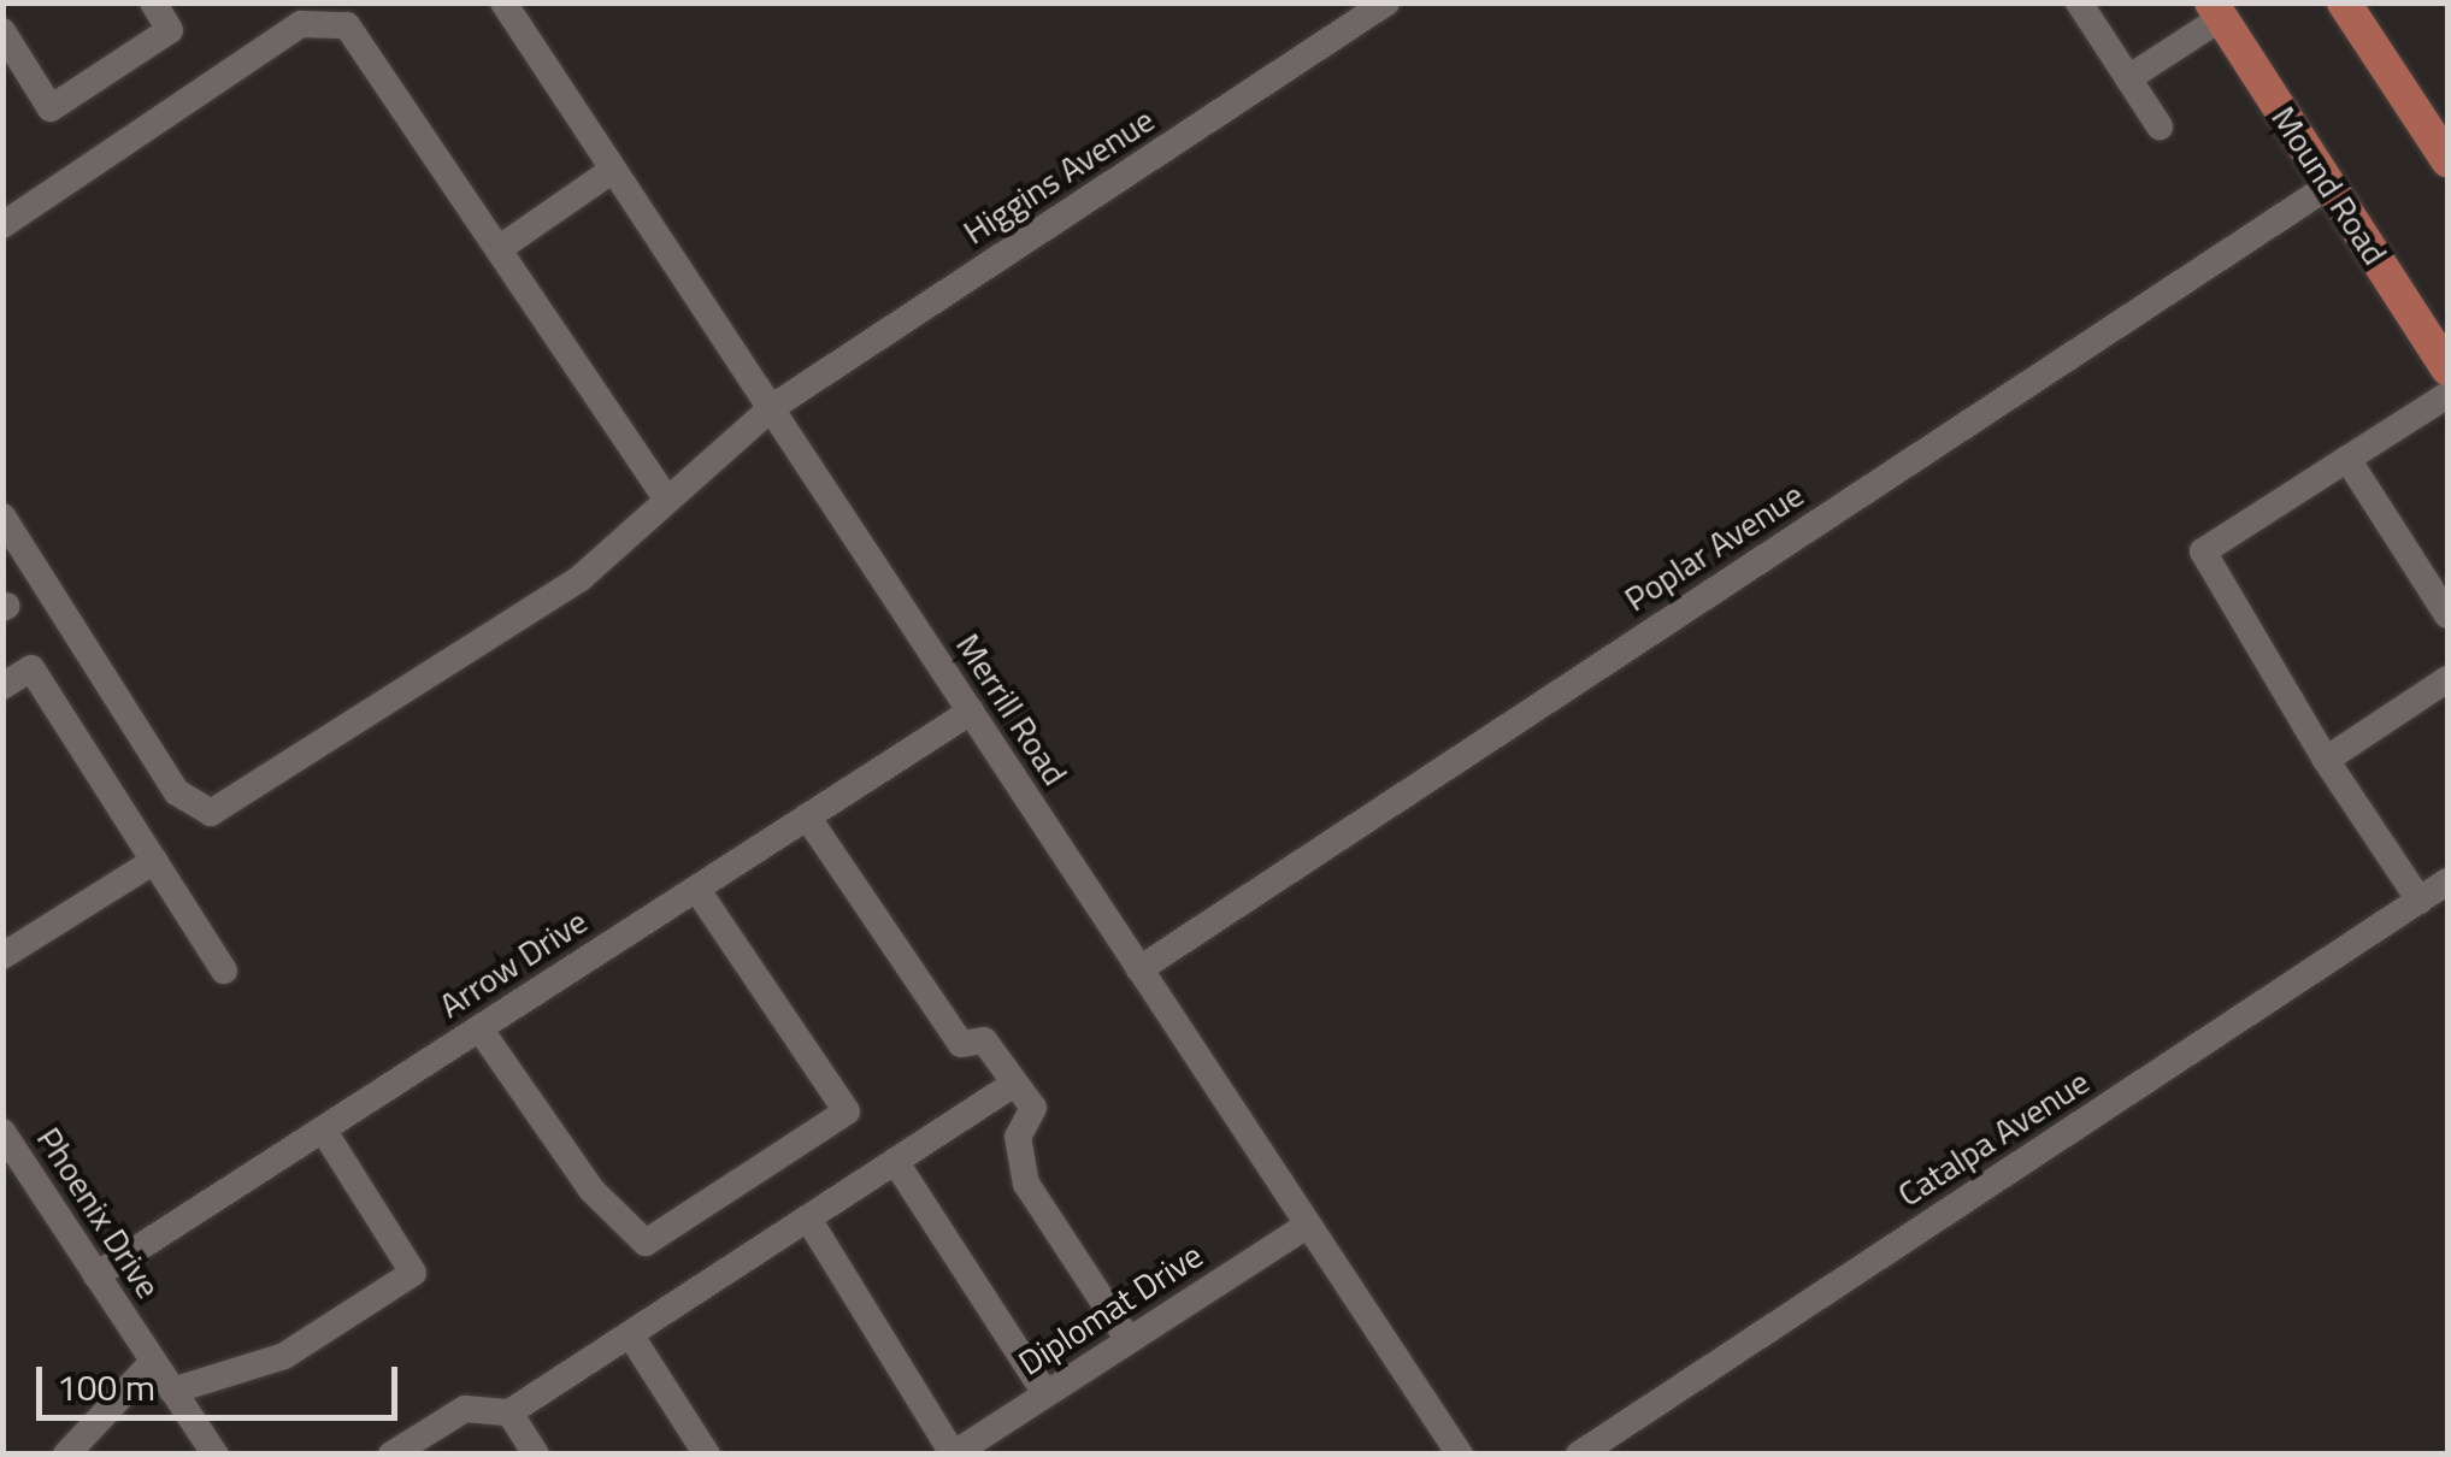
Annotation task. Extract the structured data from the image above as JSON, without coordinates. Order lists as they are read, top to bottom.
{
  "streets": {
    "main road": ["Mound Road"],
    "street": [
      "Higgins Avenue",
      "Poplar Avenue",
      "Merrill Road",
      "Arrow Drive",
      "Catalpa Avenue",
      "Phoenix Drive",
      "Diplomat Drive"
    ]
  },
  "crossings": [
    ["Higgins Avenue", "Merrill Road"],
    ["Mound Road", "Poplar Avenue"],
    ["Poplar Avenue", "Merrill Road"],
    ["Merrill Road", "Arrow Drive"],
    ["Merrill Road", "Diplomat Drive"],
    ["Arrow Drive", "Phoenix Drive"]
  ],
  "scale_bar": "100 m"
}
